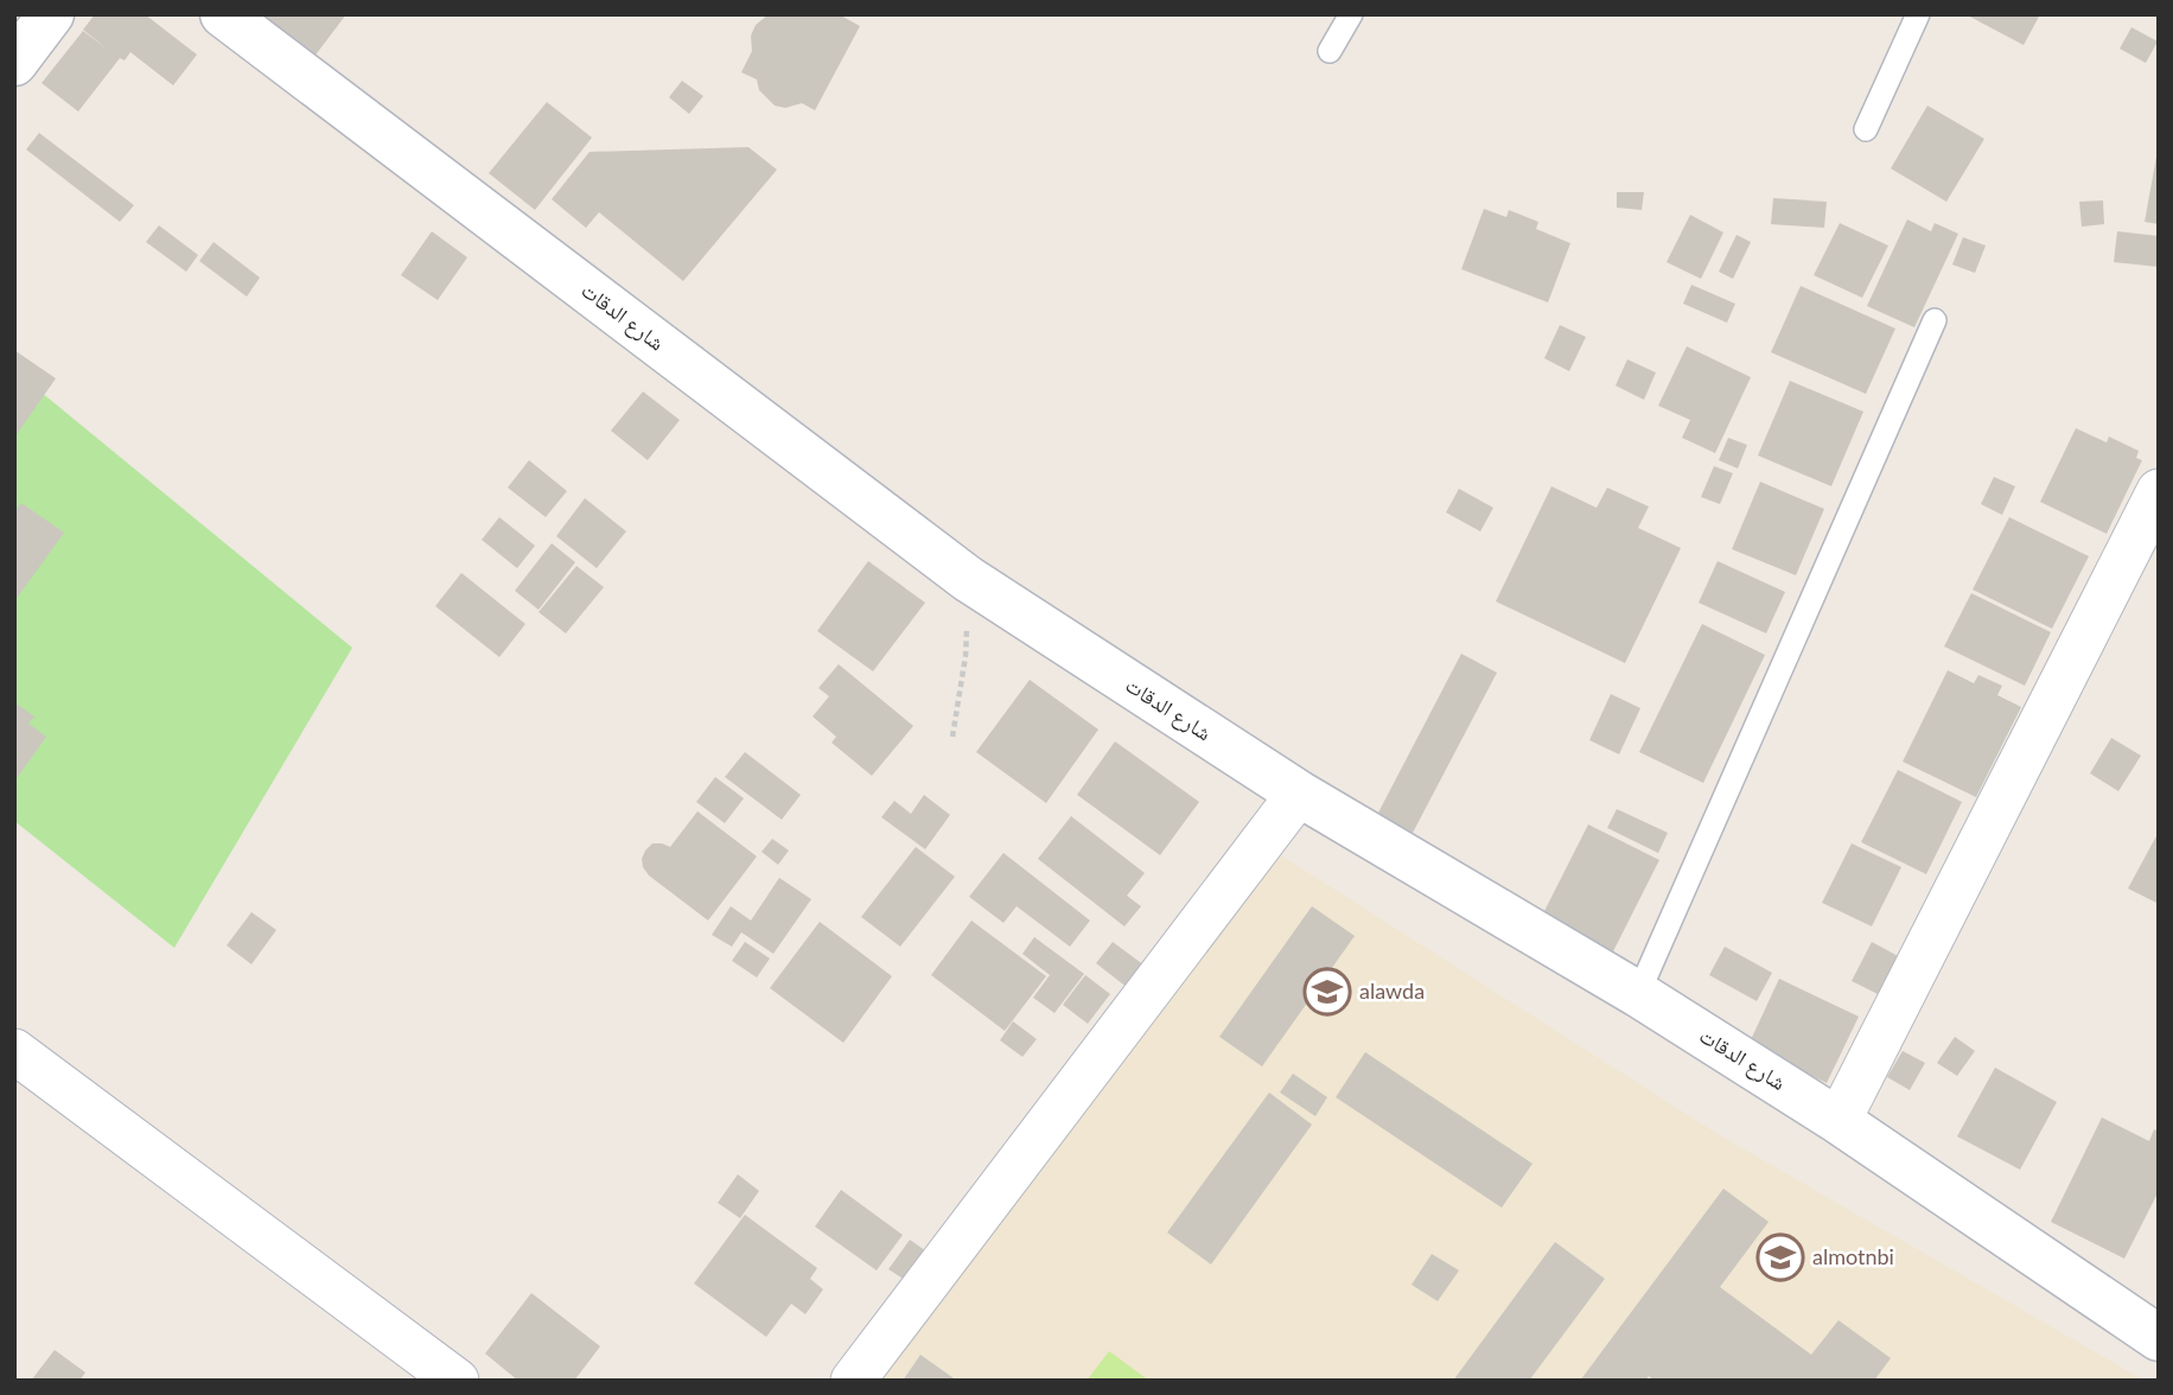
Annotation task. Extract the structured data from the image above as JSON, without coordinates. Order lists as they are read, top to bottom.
{
  "streets": {
    "street": ["شارع الدقات"]
  },
  "places": {
    "school or university": ["alawda", "almotnbi"]
  }
}
